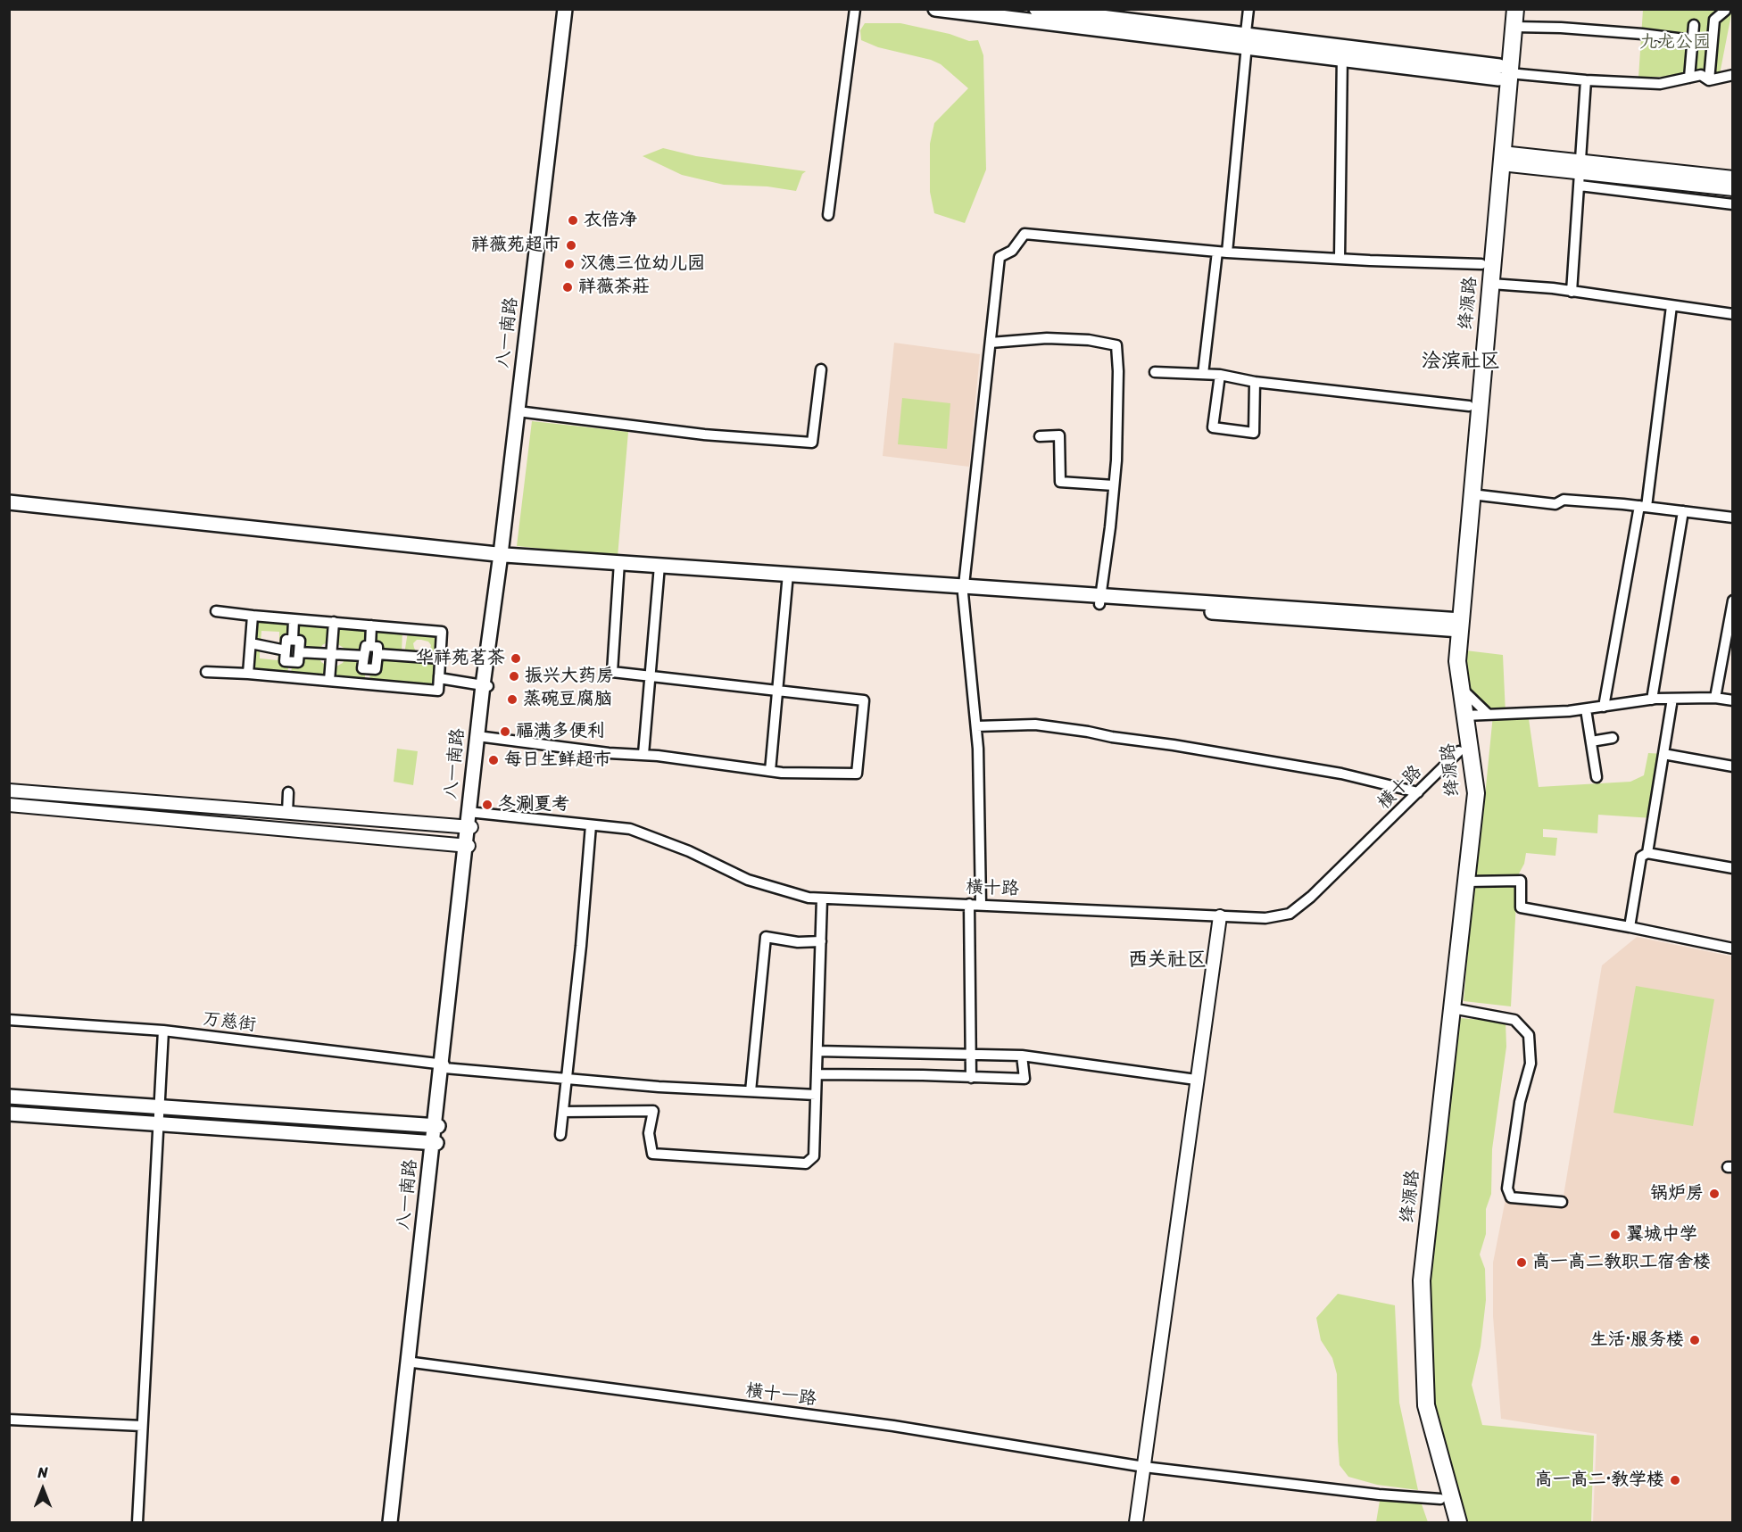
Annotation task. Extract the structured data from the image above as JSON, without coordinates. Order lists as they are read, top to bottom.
{
  "streets": {
    "highway": ["绛源路"],
    "main road": ["八一南路"],
    "street": ["横十路", "万慈街", "横十一路"]
  },
  "crossings": [
    ["绛源路", "横十路"],
    ["绛源路", "横十一路"],
    ["八一南路", "横十路"],
    ["八一南路", "万慈街"],
    ["八一南路", "横十一路"]
  ],
  "districts": ["浍滨社区", "西关社区"],
  "parks": ["九龙公园"],
  "places": [
    "衣倍净",
    "祥薇苑超市",
    "汉德三位幼儿园",
    "祥薇茶莊",
    "华祥苑茗茶",
    "振兴大药房",
    "蒸碗豆腐脑",
    "福满多便利",
    "每日生鲜超市",
    "冬涮夏考",
    "锅炉房",
    "翼城中学",
    "高一高二教职工宿舍楼",
    "生活·服务楼",
    "高一高二·教学楼"
  ],
  "north": "top"
}
